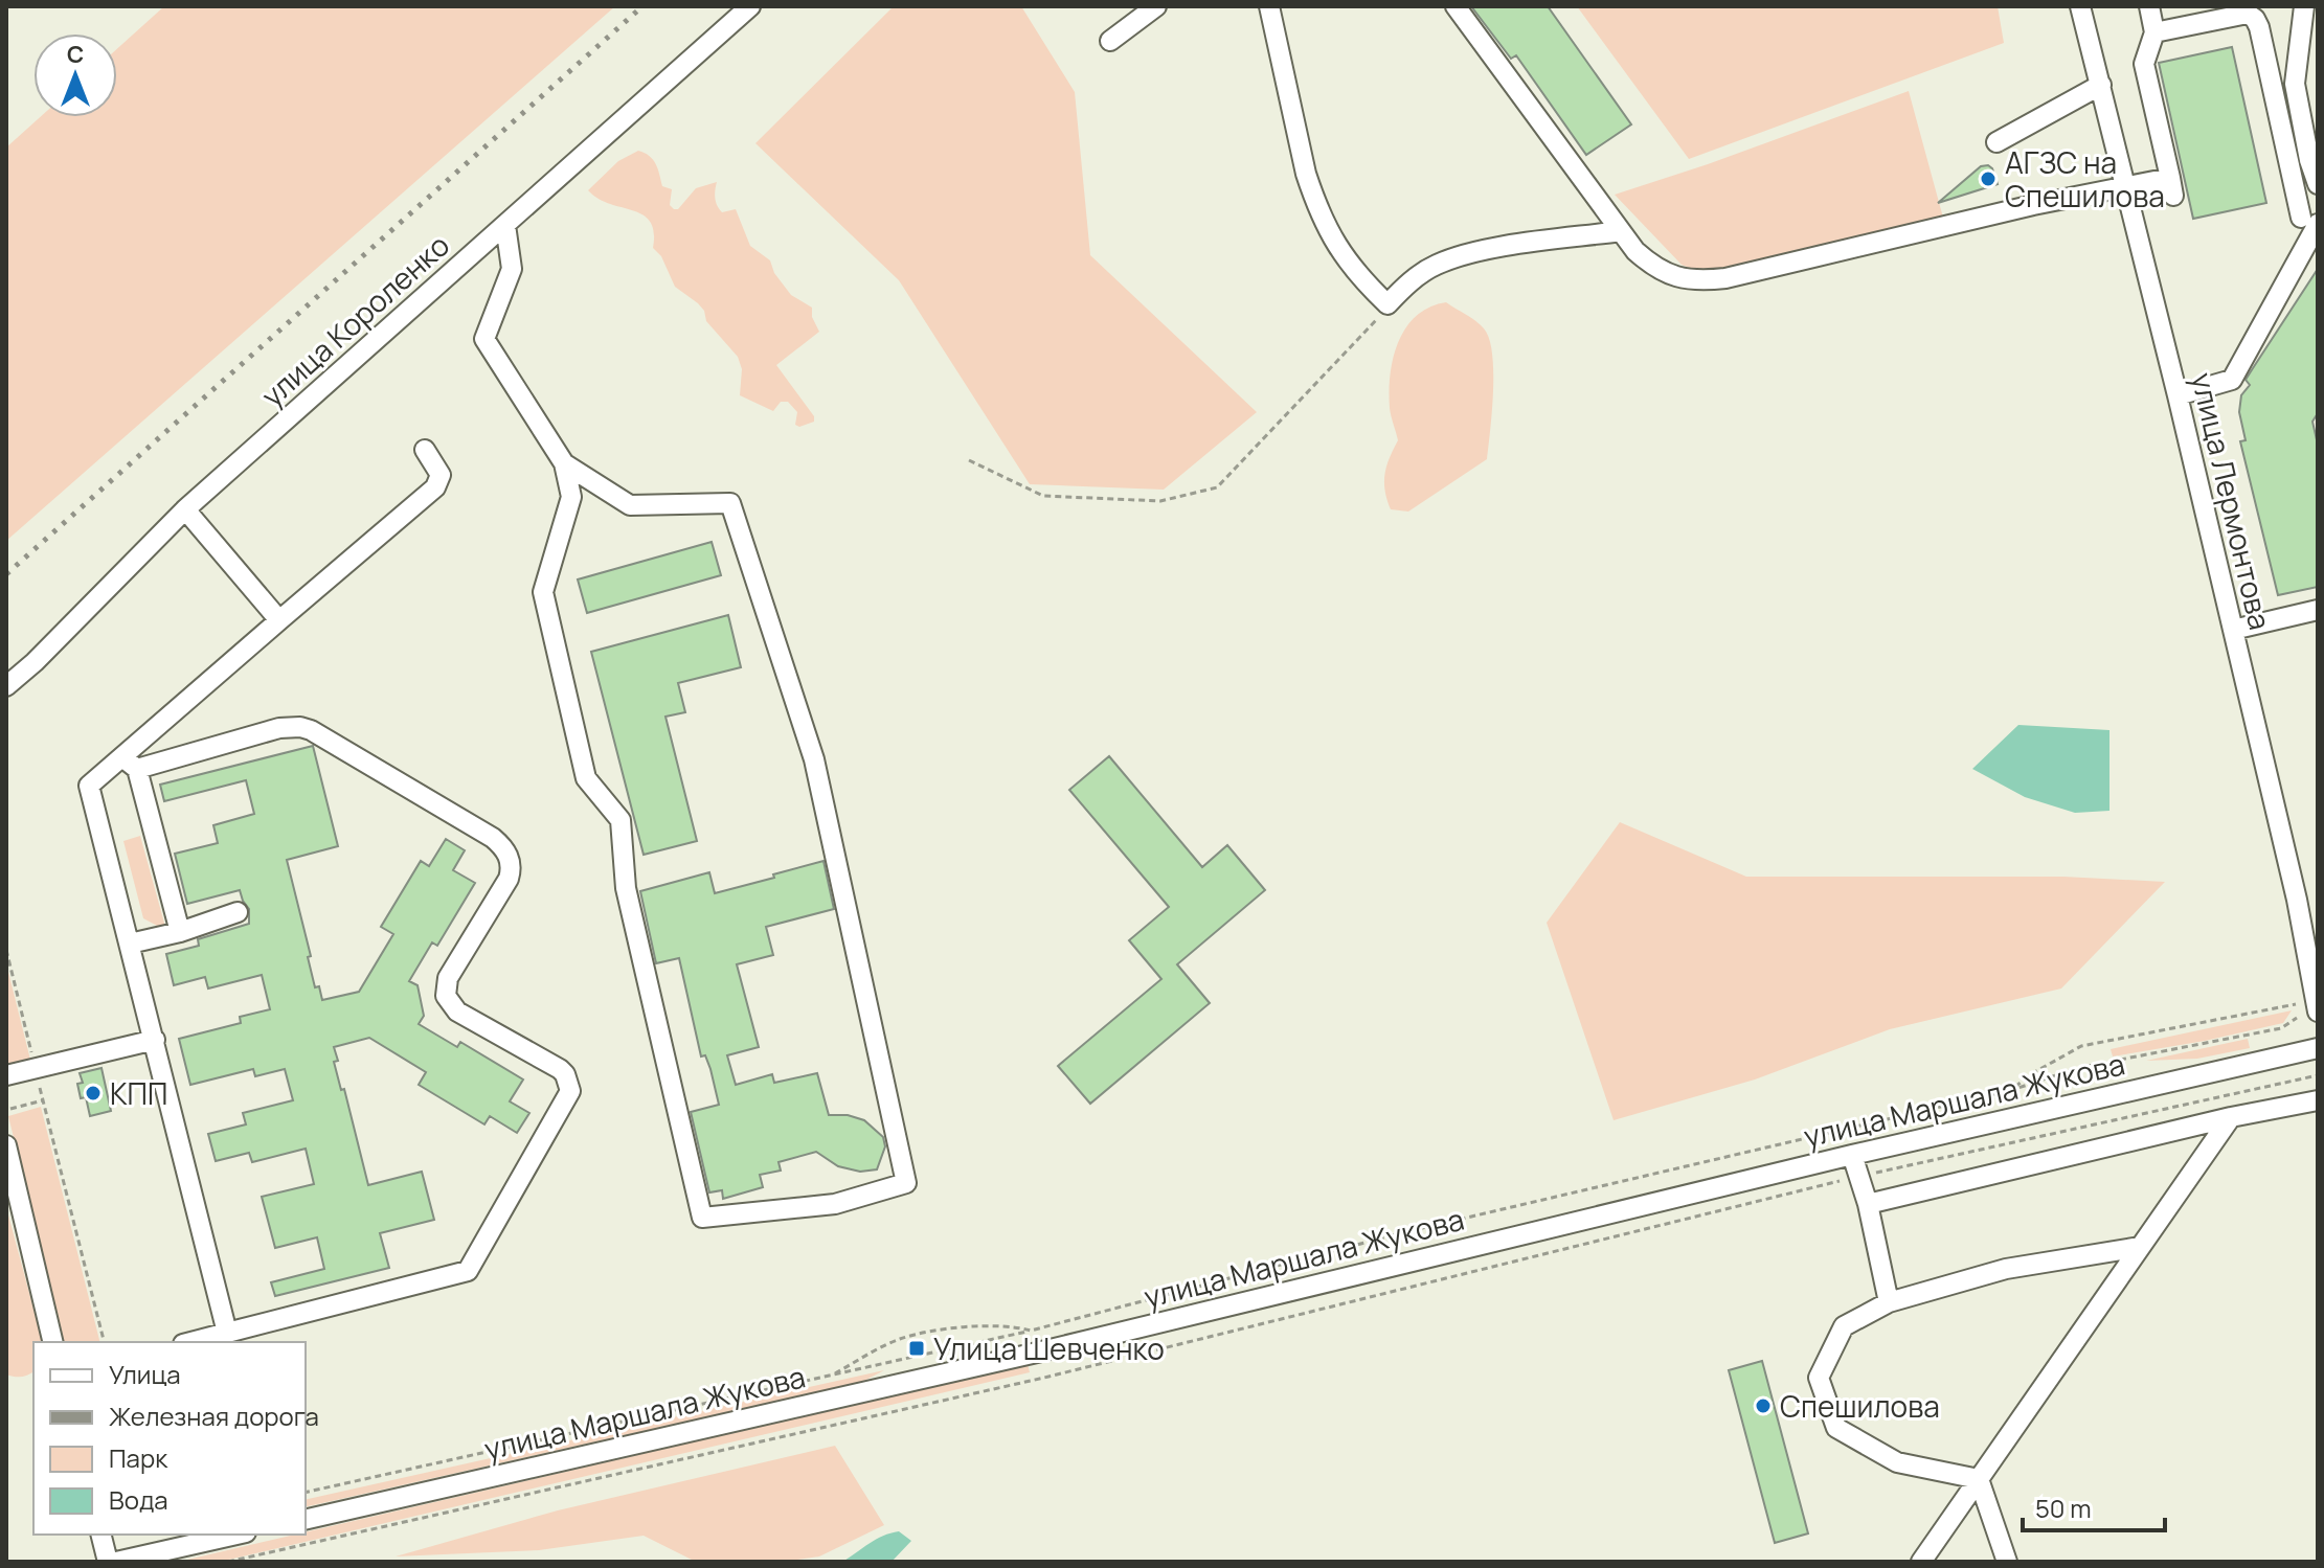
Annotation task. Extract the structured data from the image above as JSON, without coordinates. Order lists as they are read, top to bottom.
{
  "streets": {
    "street": ["улица Короленко", "улица Лермонтова", "улица Маршала Жукова"]
  },
  "places": {
    "other": ["АГЗС на Спешилова", "КПП", "Спешилова"],
    "transit": ["Улица Шевченко"]
  },
  "legend": [
    "Улица",
    "Железная дорога",
    "Парк",
    "Вода"
  ],
  "scale_bar": "50 m",
  "north": "top"
}
